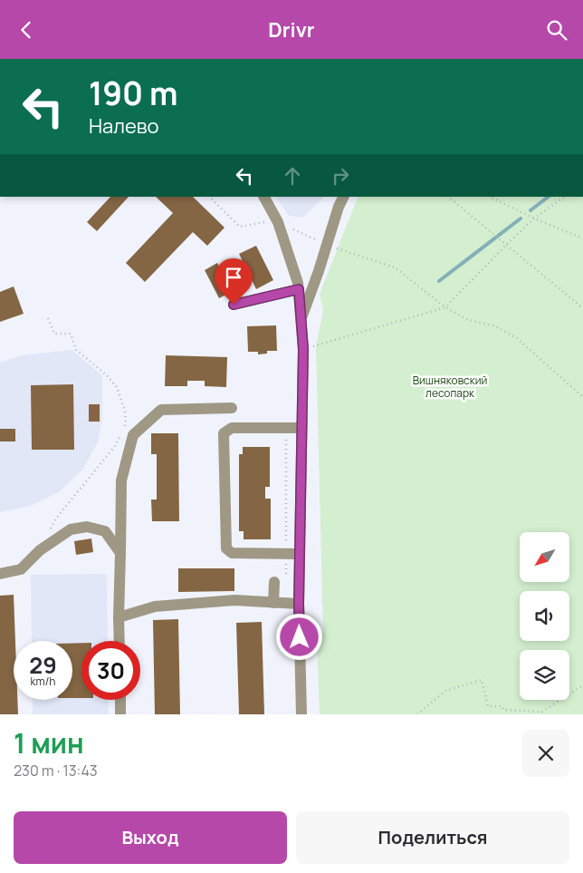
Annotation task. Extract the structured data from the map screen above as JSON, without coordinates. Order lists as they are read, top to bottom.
{
  "parks": ["Вишняковский лесопарк"],
  "north": "bottom left",
  "page": {
    "header": "Drivr",
    "turn": ["190 m", "Налево"],
    "speed": "29 km/h",
    "limit": "30",
    "heading": ["1 мин", "230 m · 13:43"],
    "buttons": ["Выход", "Поделиться"]
  }
}
